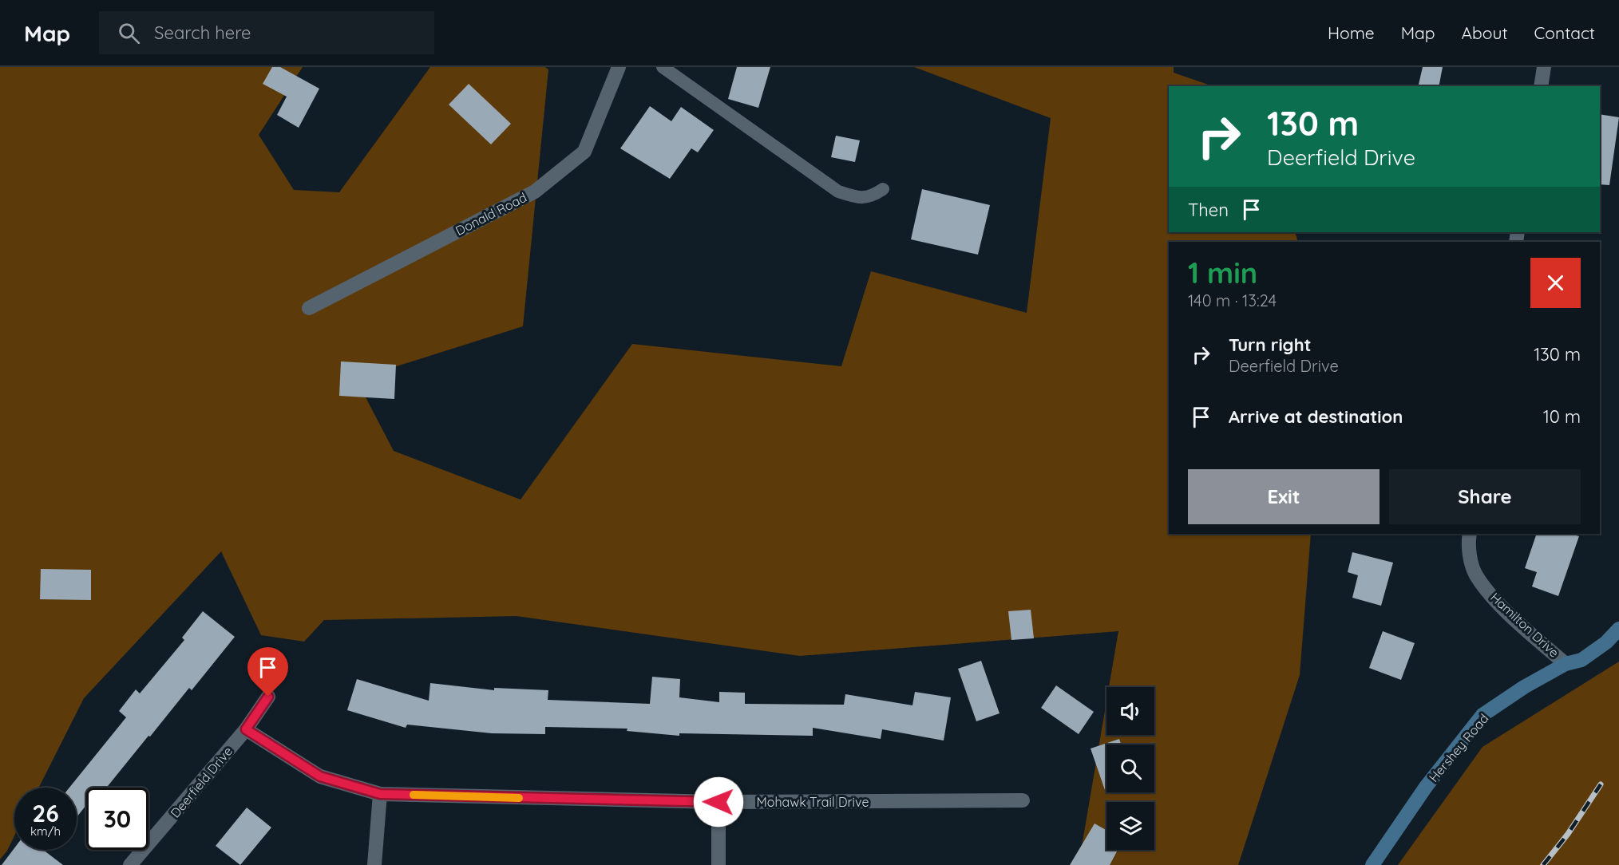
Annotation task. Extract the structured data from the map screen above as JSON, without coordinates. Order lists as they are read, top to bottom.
{
  "streets": {
    "street": [
      "Donald Road",
      "Hamilton Drive",
      "Hershey Road",
      "Deerfield Drive",
      "Mohawk Trail Drive"
    ]
  },
  "crossings": [
    ["Hamilton Drive", "Hershey Road"],
    ["Deerfield Drive", "Mohawk Trail Drive"]
  ],
  "page": {
    "header": "Map",
    "search": "Search here",
    "nav": [
      "Home",
      "Map",
      "About",
      "Contact"
    ],
    "turn": ["130 m", "Deerfield Drive"],
    "then": "Then",
    "heading": ["1 min", "140 m · 13:24"],
    "list": [
      {
        "name": "Turn right",
        "note": "Deerfield Drive",
        "value": "130 m"
      },
      {
        "name": "Arrive at destination",
        "value": "10 m"
      }
    ],
    "buttons": ["Exit", "Share"],
    "speed": "26 km/h",
    "limit": "30"
  }
}
